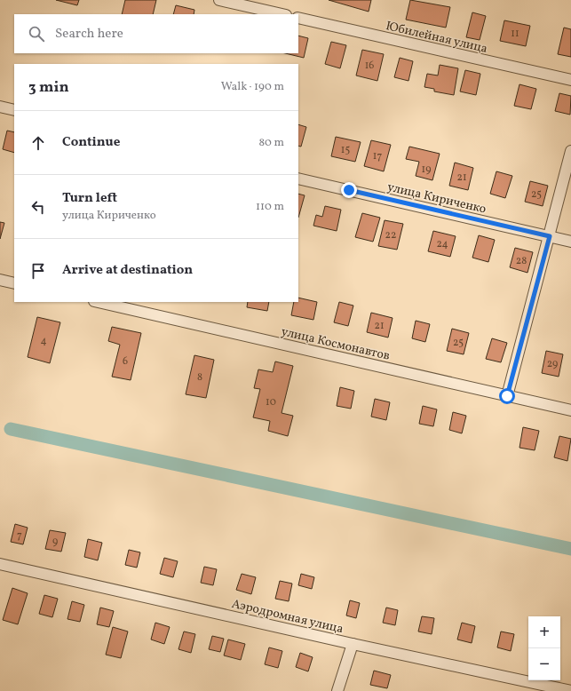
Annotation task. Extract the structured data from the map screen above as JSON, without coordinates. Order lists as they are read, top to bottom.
{
  "streets": {
    "street": [
      "Юбилейная улица",
      "улица Кириченко",
      "улица Космонавтов",
      "Аэродромная улица"
    ]
  },
  "house_numbers": [
    "11",
    "16",
    "15",
    "17",
    "19",
    "21",
    "25",
    "22",
    "24",
    "28",
    "21",
    "4",
    "25",
    "6",
    "29",
    "8",
    "10",
    "7",
    "9"
  ],
  "page": {
    "search": "Search here",
    "heading": ["3 min", "Walk · 190 m"],
    "list": [
      ["Continue", "80 m"],
      ["Turn left", "улица Кириченко", "110 m"],
      "Arrive at destination"
    ],
    "map_buttons": ["+", "−"]
  }
}
